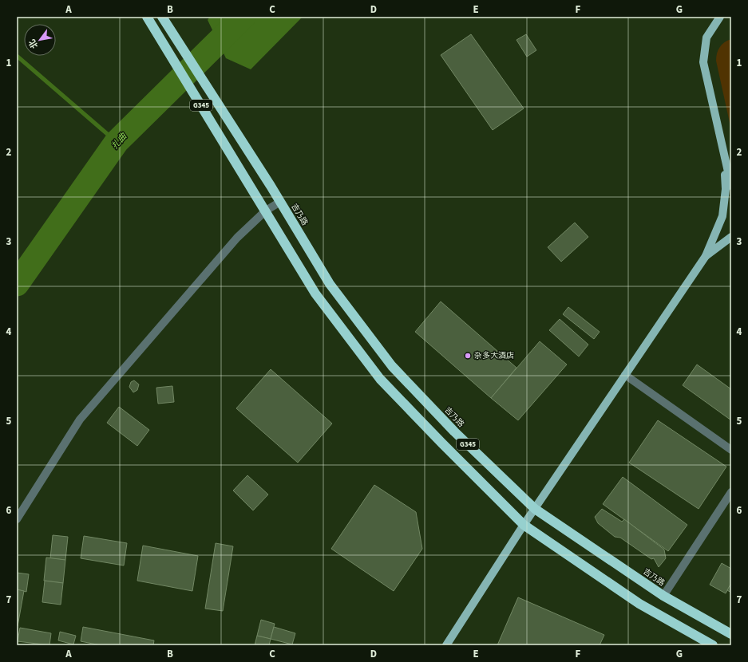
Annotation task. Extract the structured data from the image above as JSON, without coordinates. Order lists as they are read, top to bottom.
{
  "streets": {
    "highway": ["G345", "吉乃路"]
  },
  "water": ["扎曲"],
  "places": ["杂多大酒店"],
  "north": "bottom left",
  "grid": {
    "columns": [
      "A",
      "B",
      "C",
      "D",
      "E",
      "F",
      "G"
    ],
    "rows": [
      "1",
      "2",
      "3",
      "4",
      "5",
      "6",
      "7"
    ]
  }
}
